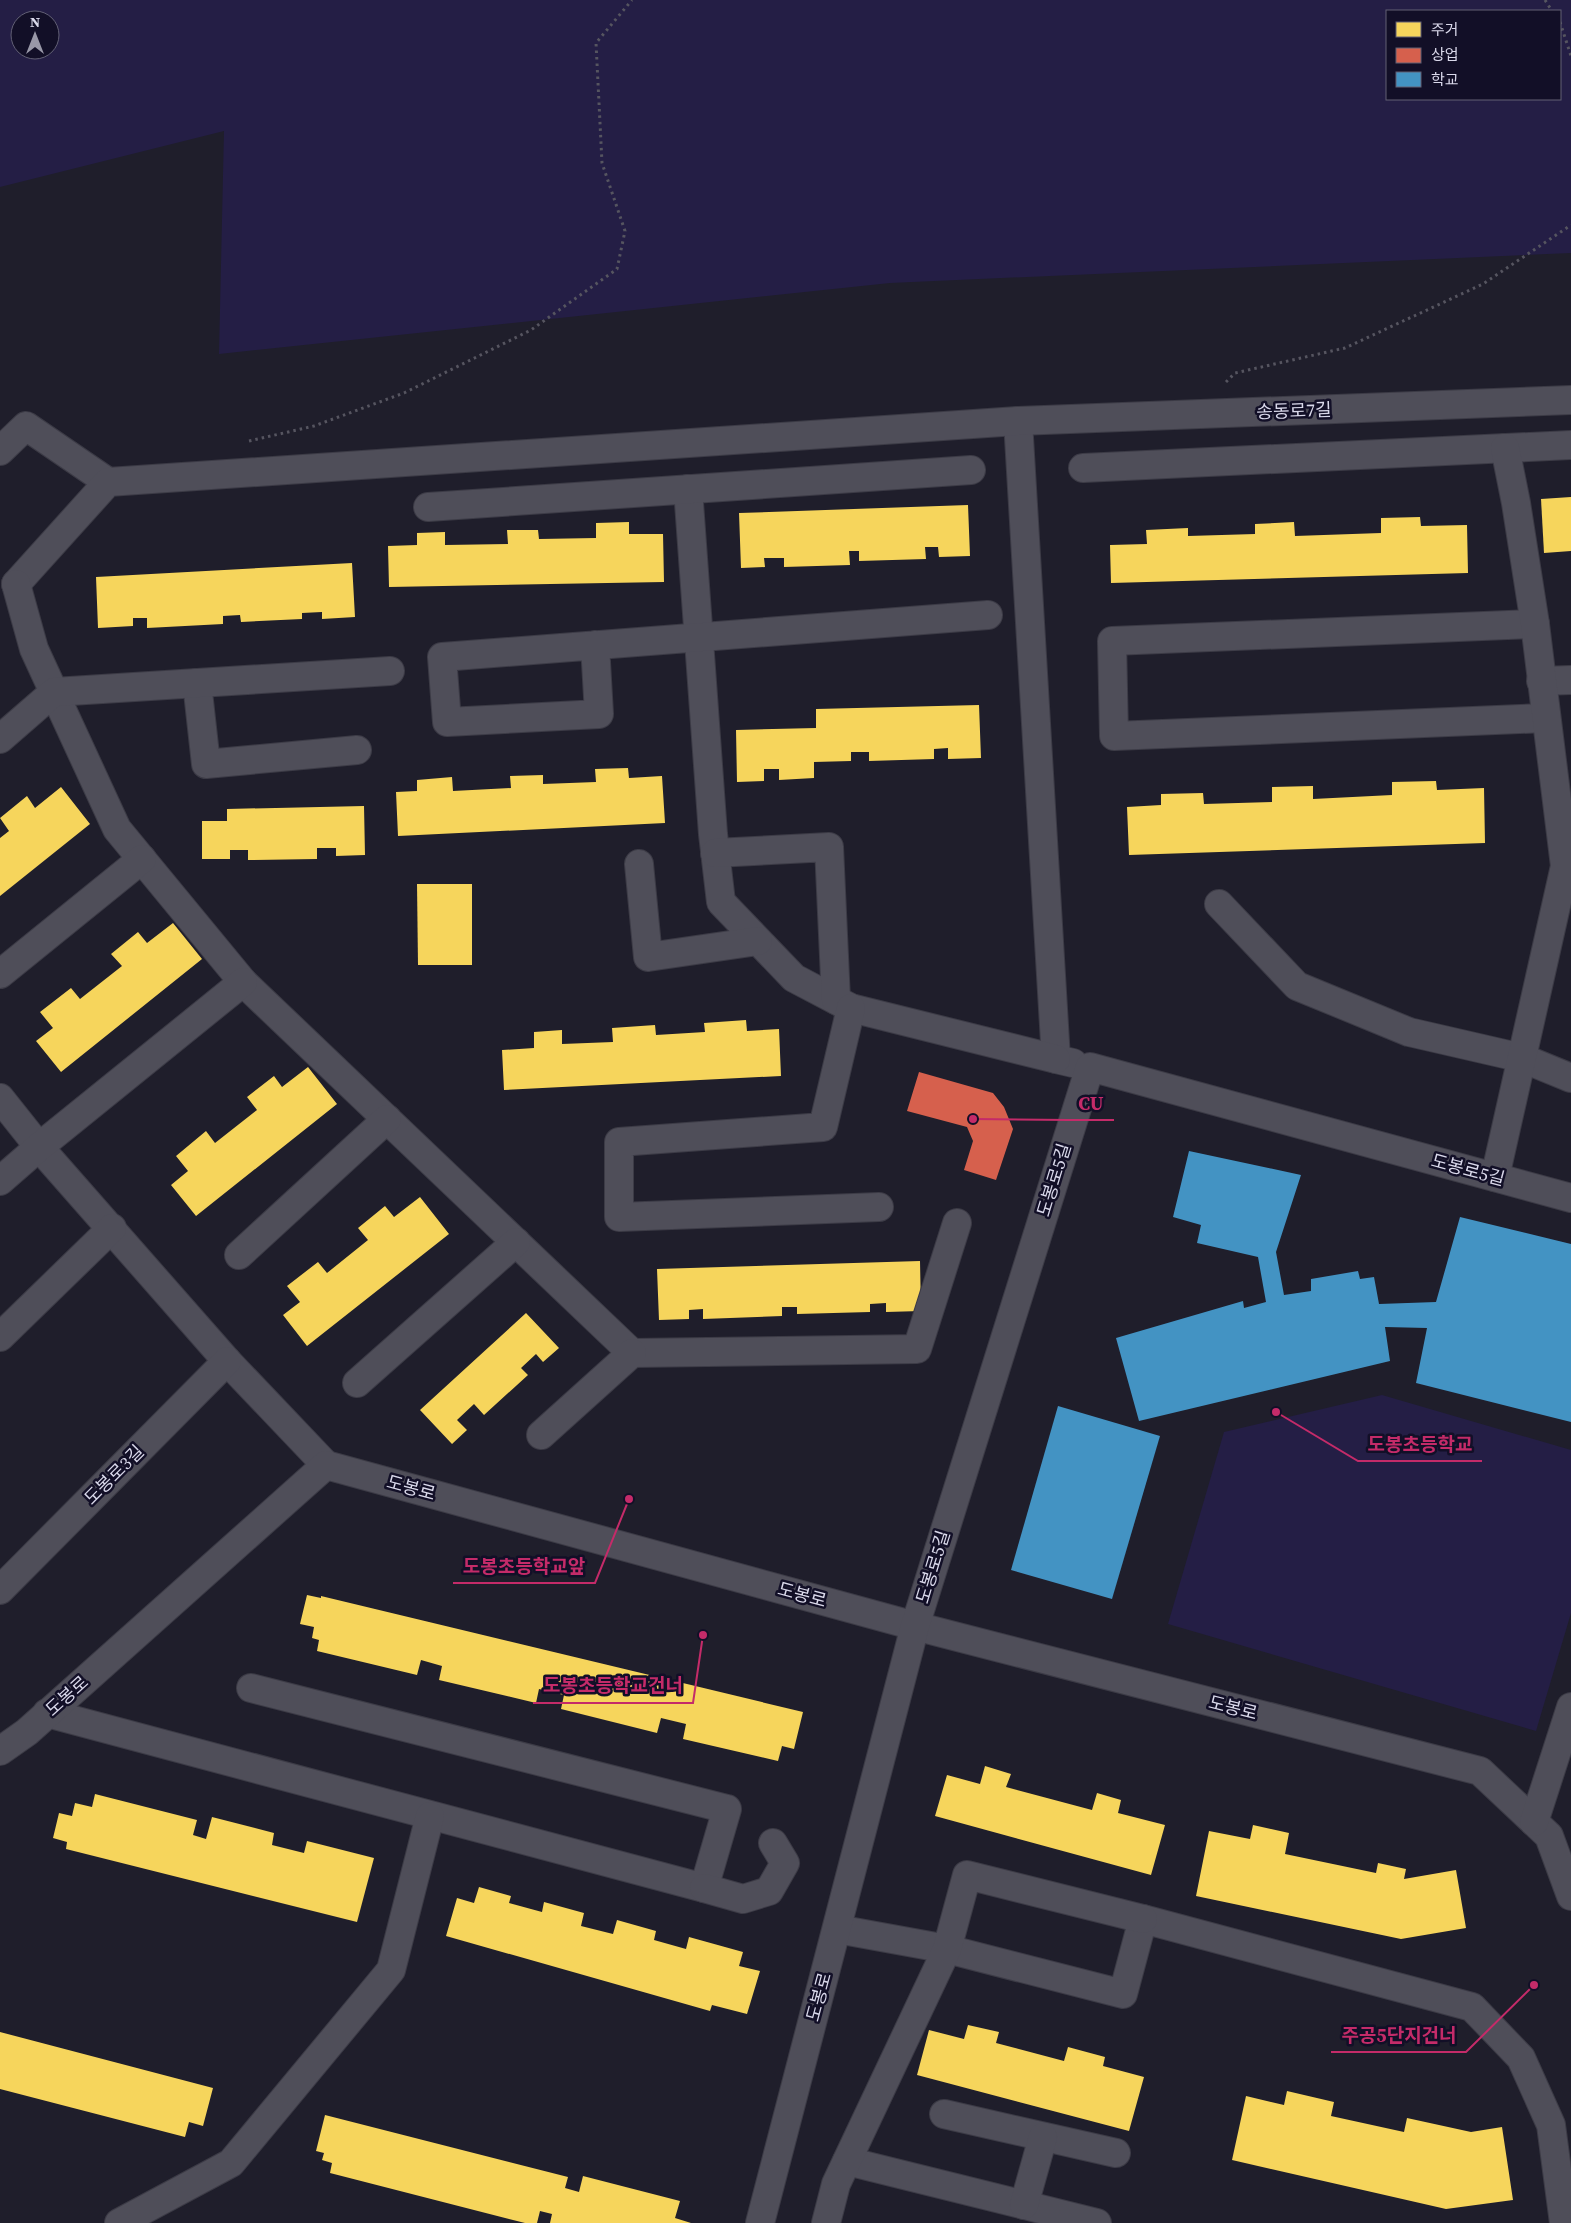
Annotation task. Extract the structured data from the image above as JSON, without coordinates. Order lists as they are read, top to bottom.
{
  "streets": {
    "street": [
      "송동로7길",
      "도봉로5길",
      "도봉로3길",
      "도봉로"
    ]
  },
  "crossings": [
    ["도봉로5길", "도봉로"]
  ],
  "places": [
    "CU",
    "도봉초등학교",
    "도봉초등학교앞",
    "도봉초등학교건너",
    "주공5단지건너"
  ],
  "legend": ["주거", "상업", "학교"],
  "north": "top"
}
